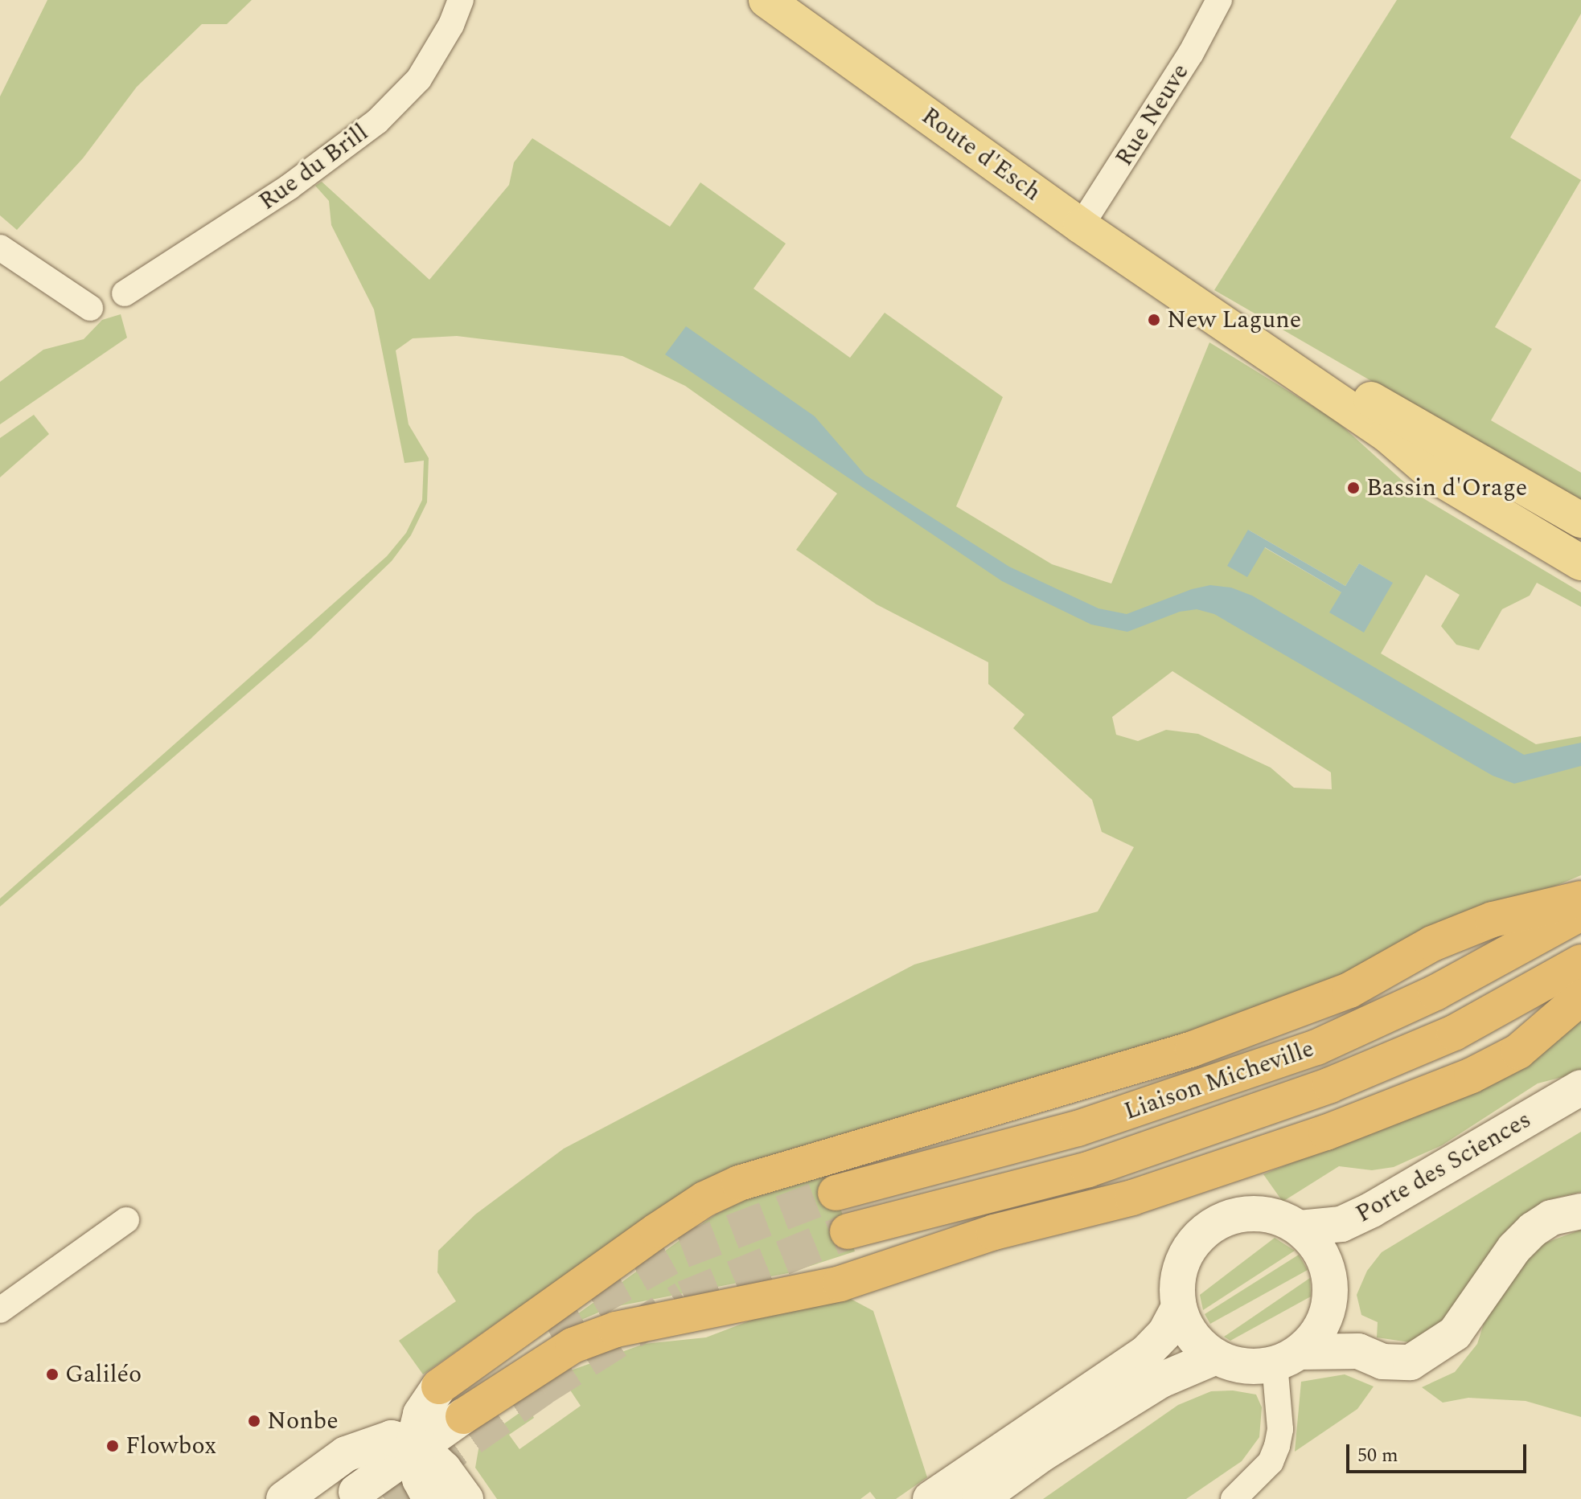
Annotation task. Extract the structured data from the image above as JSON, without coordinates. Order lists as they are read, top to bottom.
{
  "streets": {
    "highway": ["Liaison Micheville"],
    "main road": ["Route d'Esch", "Porte des Sciences"],
    "street": ["Rue Neuve", "Rue du Brill"]
  },
  "crossings": [
    ["Rue Neuve", "Route d'Esch"]
  ],
  "places": [
    "New Lagune",
    "Bassin d'Orage",
    "Galiléo",
    "Nonbe",
    "Flowbox"
  ],
  "scale_bar": "50 m"
}
